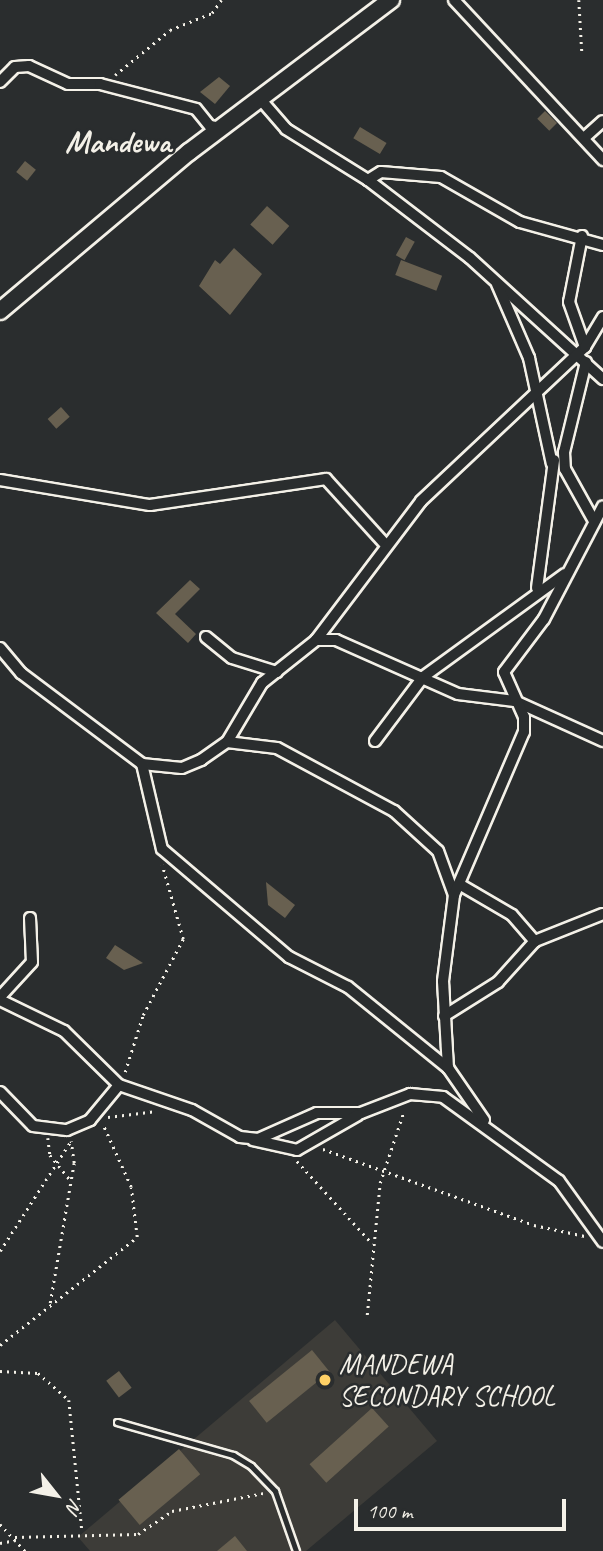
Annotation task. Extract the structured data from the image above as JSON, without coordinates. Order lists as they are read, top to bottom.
{
  "districts": ["Mandewa"],
  "places": ["MANDEWA SECONDARY SCHOOL"],
  "scale_bar": "100 m",
  "north": "bottom right"
}
